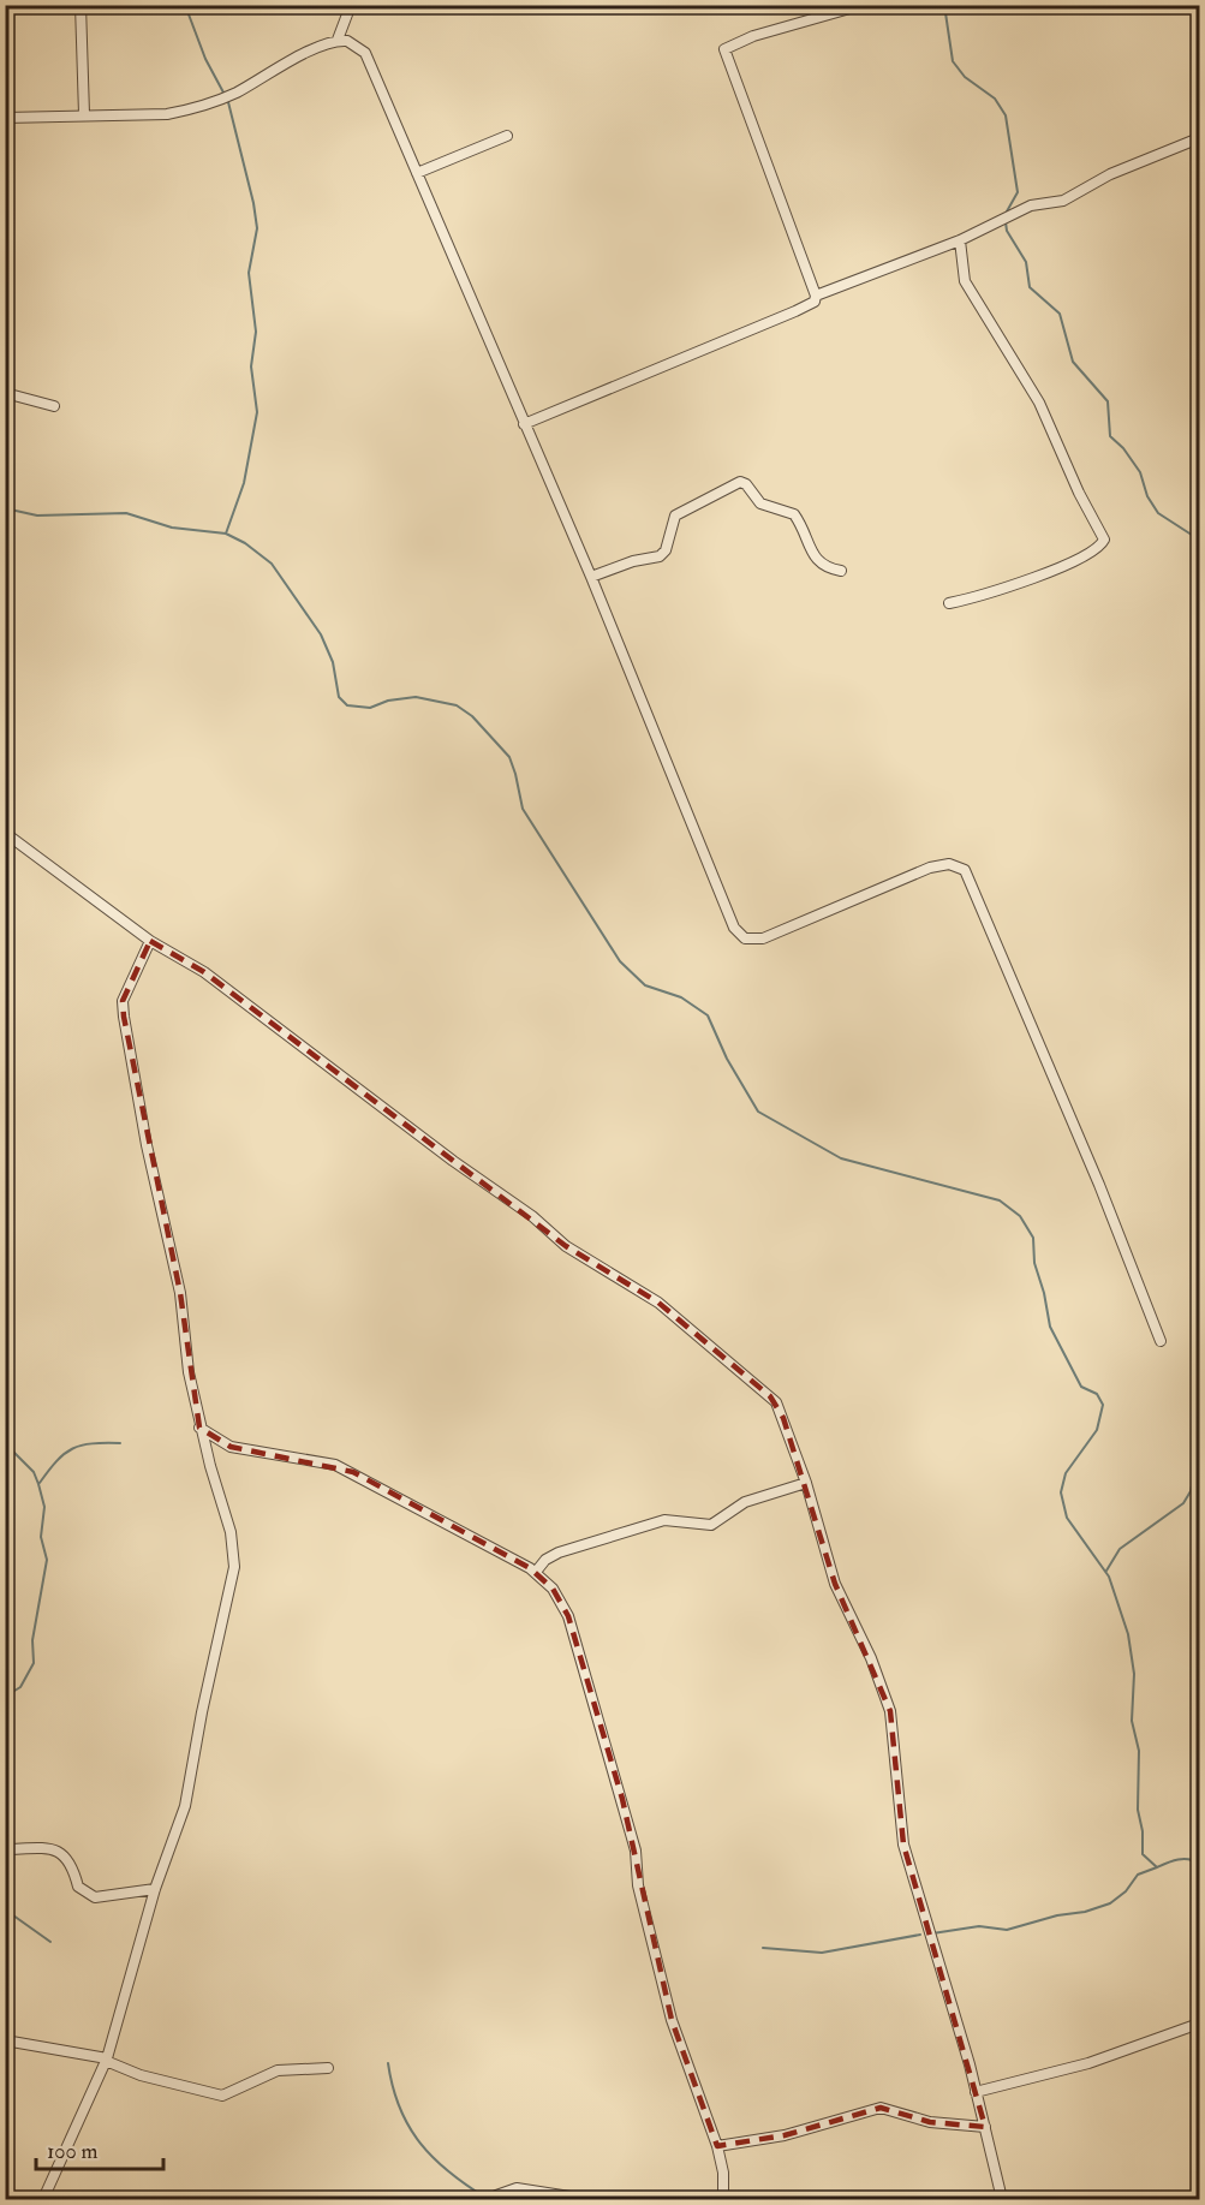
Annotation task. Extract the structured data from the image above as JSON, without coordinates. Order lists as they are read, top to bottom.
{
  "scale_bar": "100 m"
}
